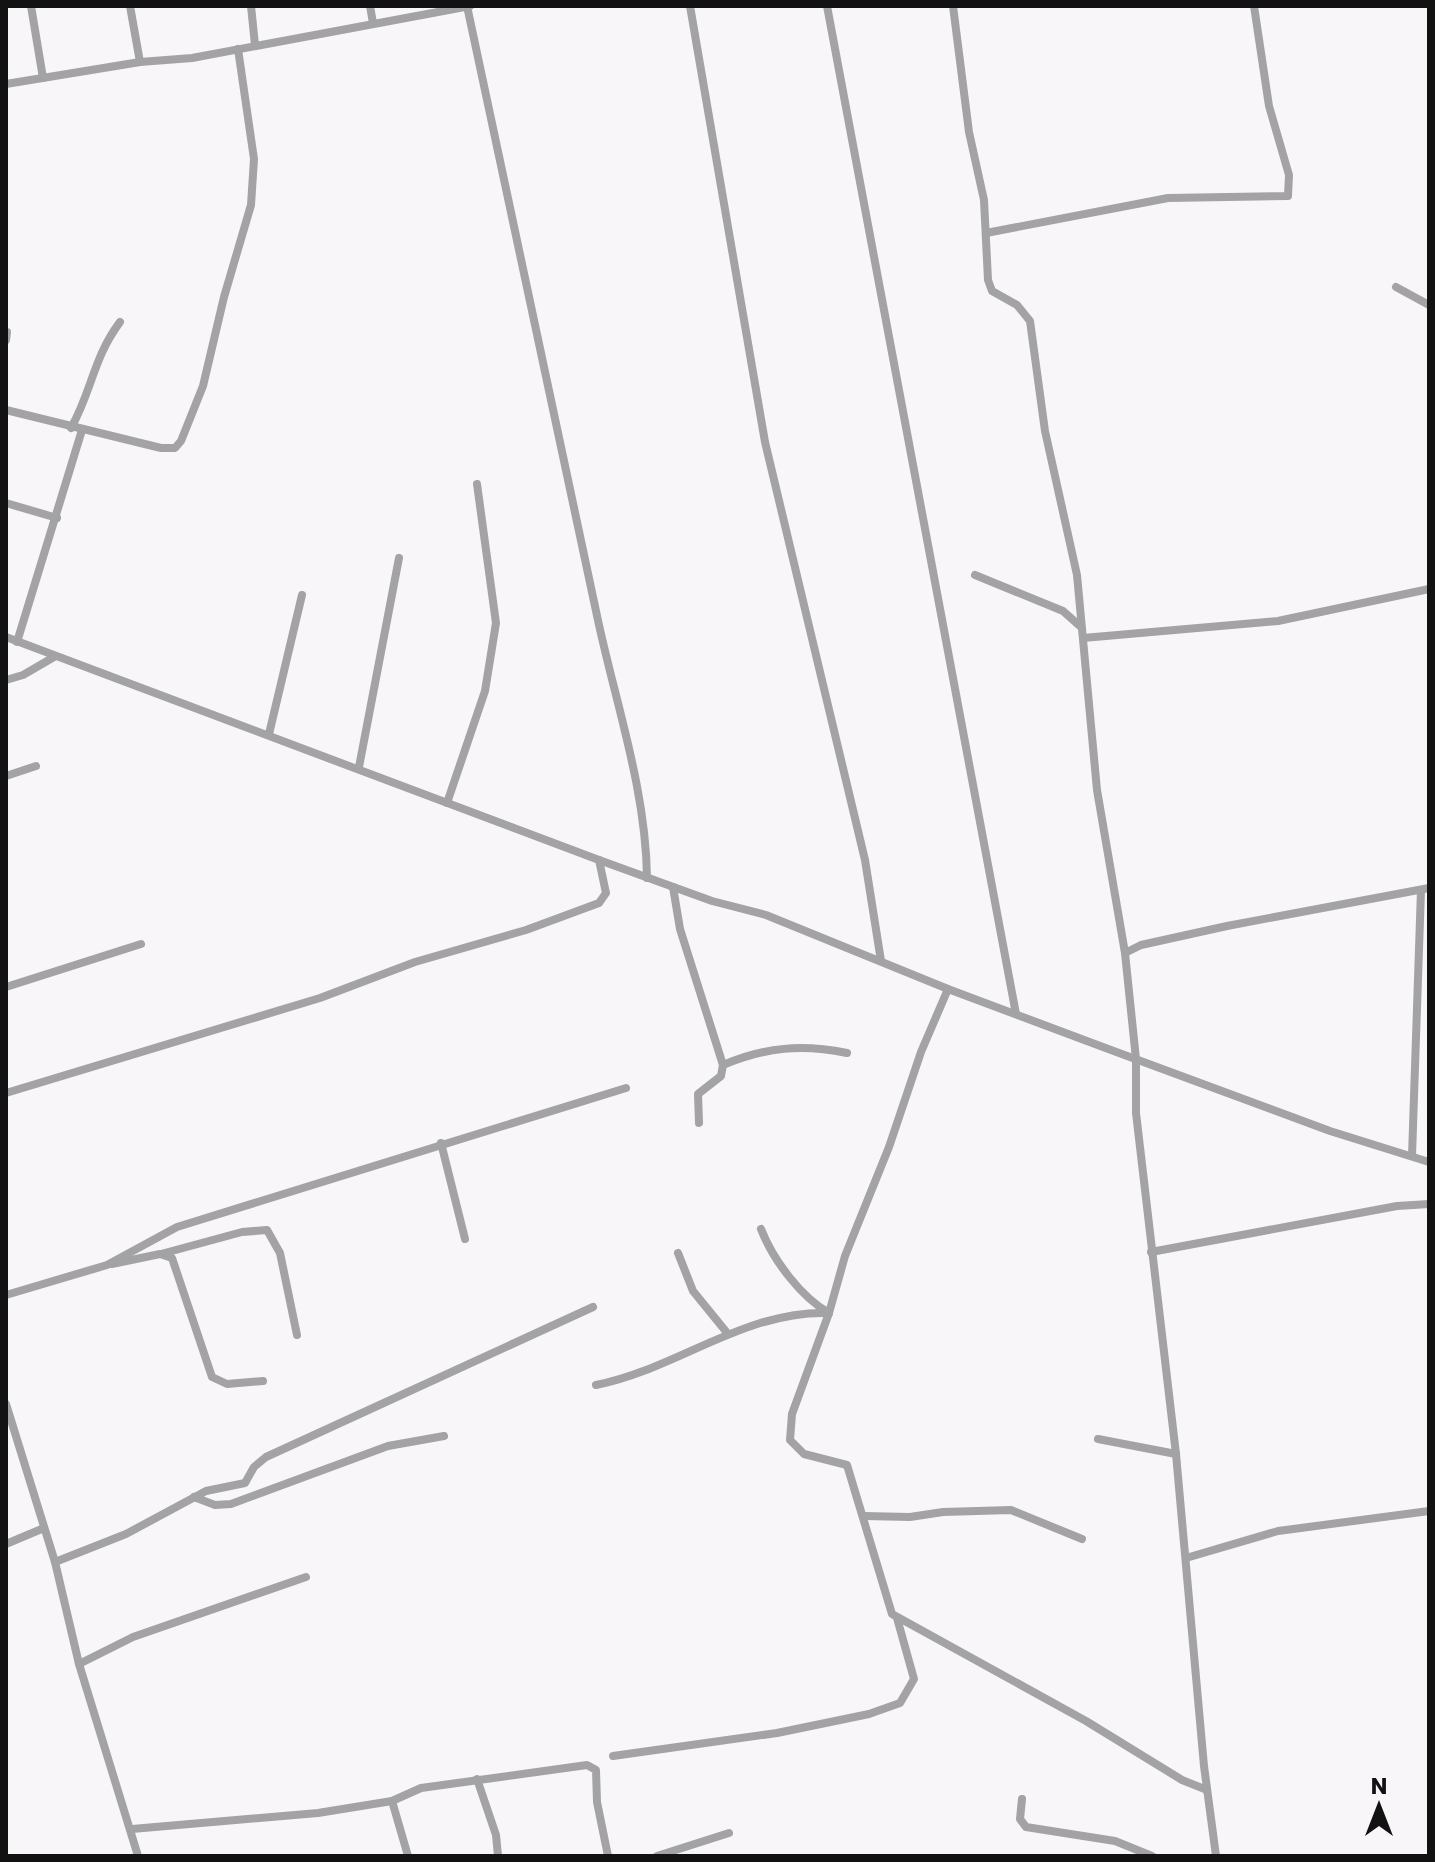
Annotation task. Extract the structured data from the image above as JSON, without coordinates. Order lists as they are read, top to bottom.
{
  "north": "top"
}
